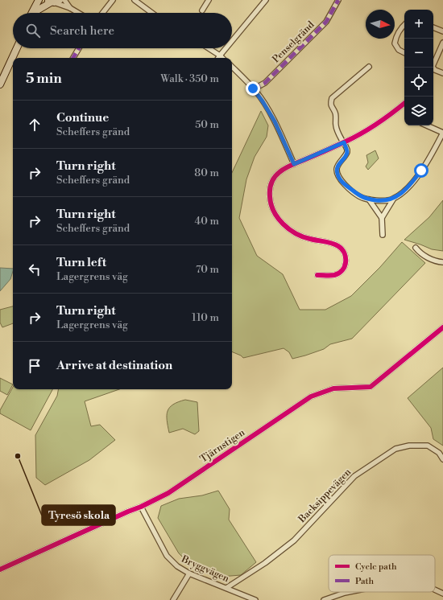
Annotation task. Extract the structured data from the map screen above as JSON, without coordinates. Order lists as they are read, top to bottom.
{
  "streets": {
    "street": [
      "Penselgränd",
      "Tjärnstigen",
      "Backsippevägen",
      "Bryggvägen"
    ]
  },
  "crossings": [
    ["Tjärnstigen", "Bryggvägen"],
    ["Backsippevägen", "Bryggvägen"]
  ],
  "places": ["Tyresö skola"],
  "legend": ["Cycle path", "Path"],
  "north": "right",
  "page": {
    "map_buttons": ["+", "−"],
    "search": "Search here",
    "heading": ["5 min", "Walk · 350 m"],
    "list": [
      ["Continue", "Scheffers gränd", "50 m"],
      ["Turn right", "Scheffers gränd", "80 m"],
      ["Turn right", "Scheffers gränd", "40 m"],
      ["Turn left", "Lagergrens väg", "70 m"],
      ["Turn right", "Lagergrens väg", "110 m"],
      "Arrive at destination"
    ]
  }
}
